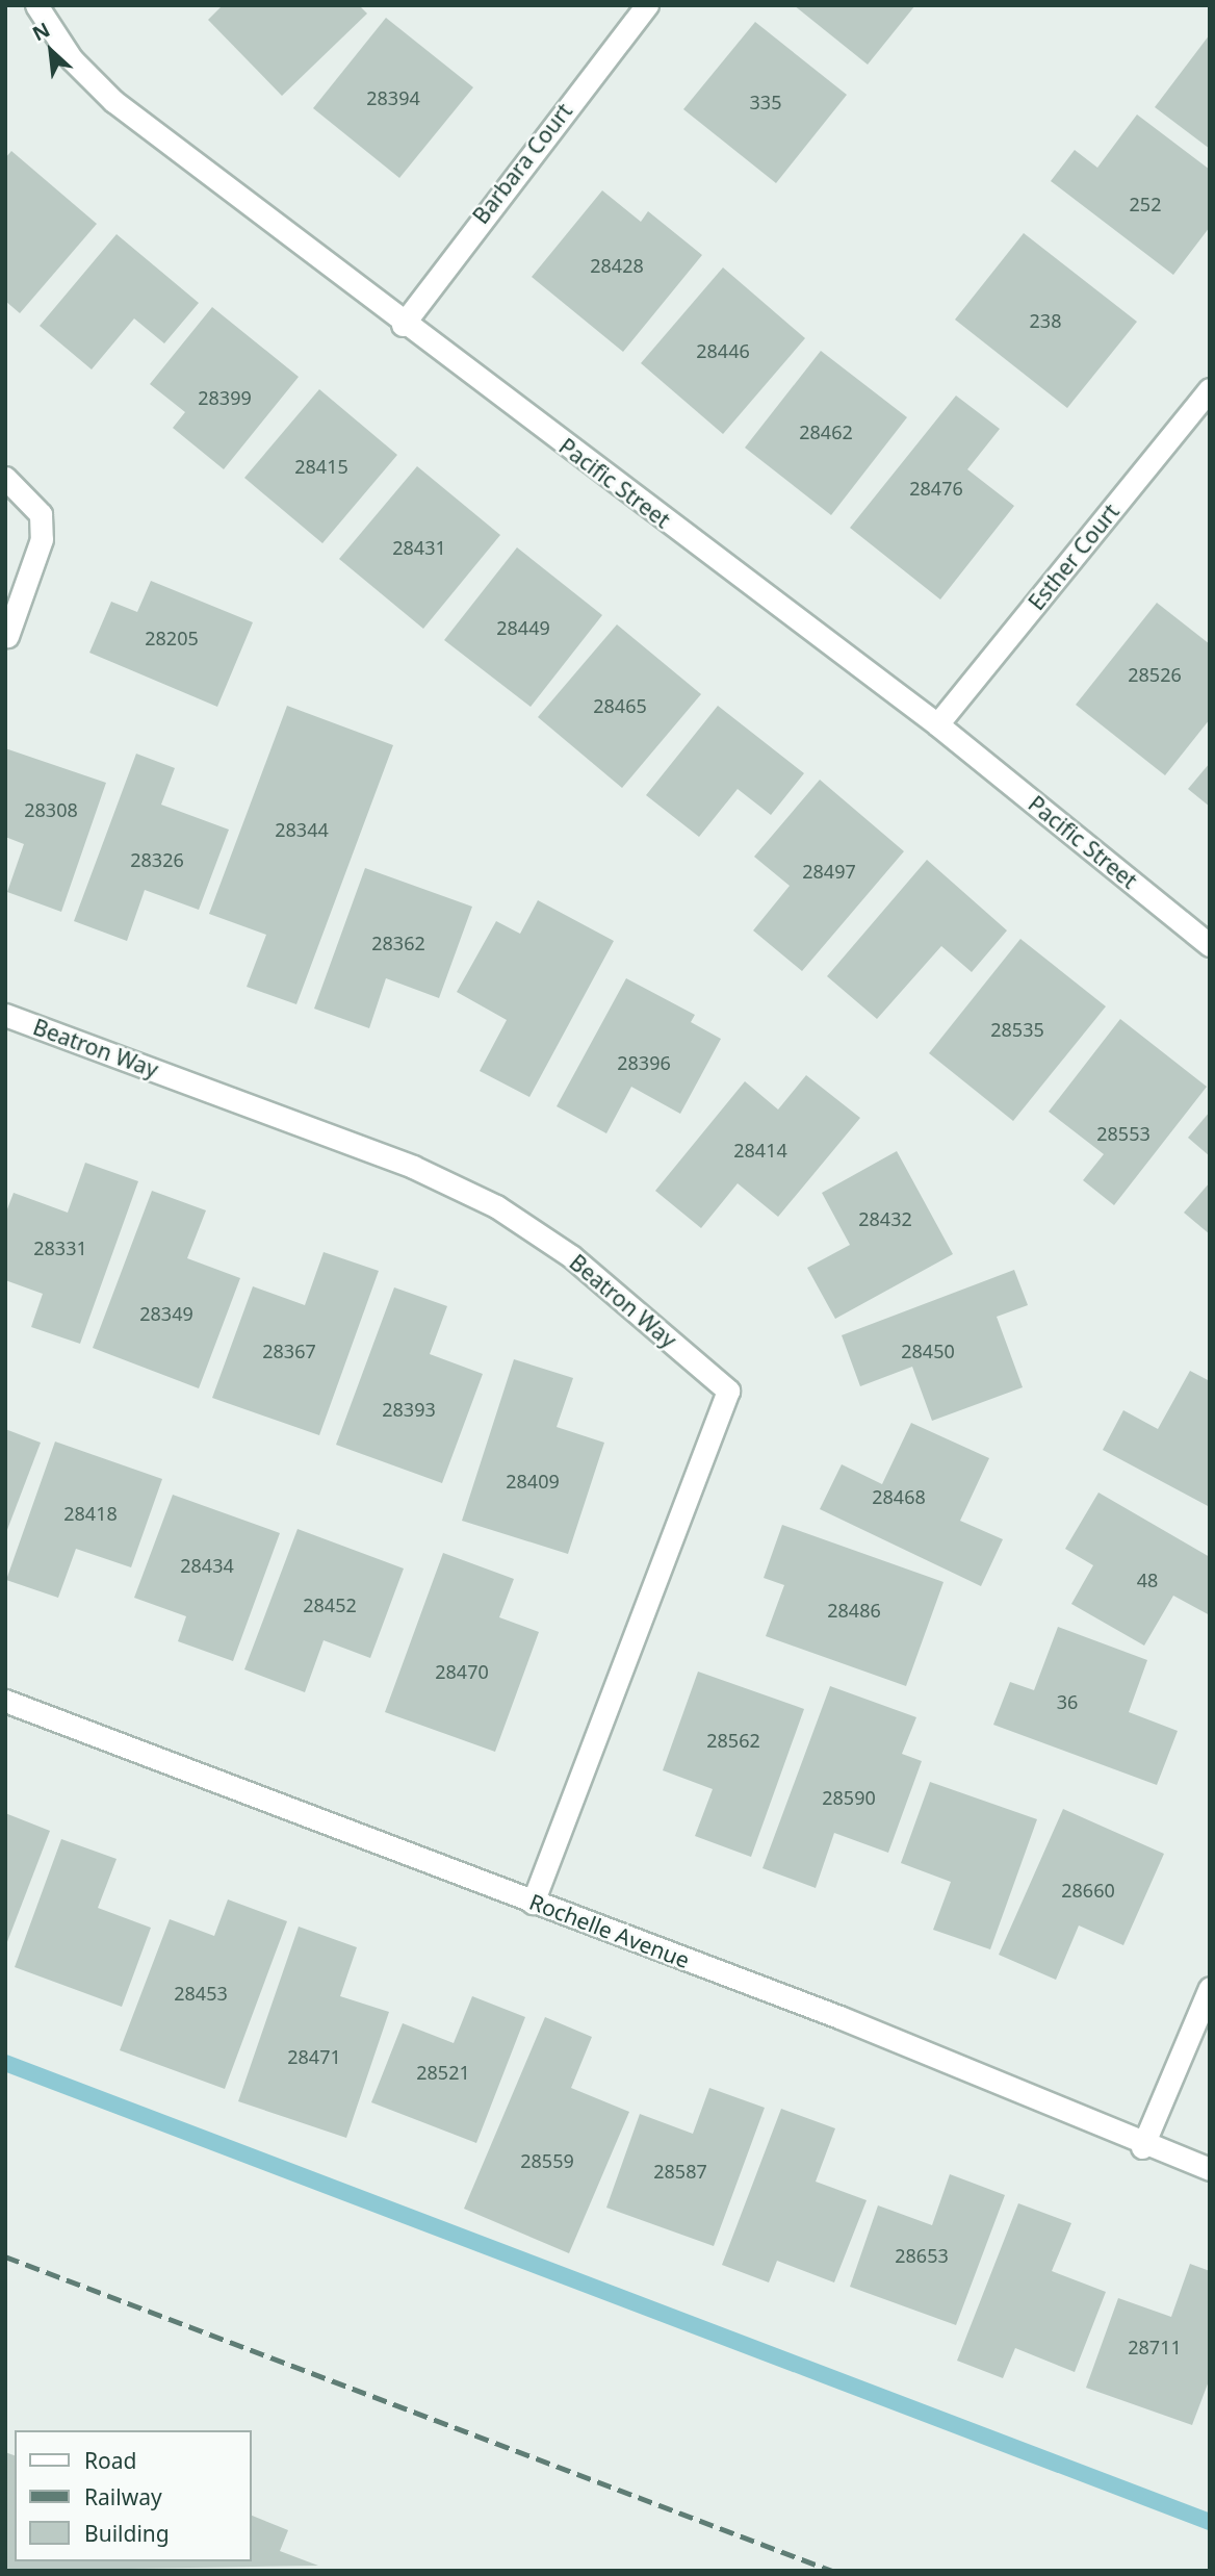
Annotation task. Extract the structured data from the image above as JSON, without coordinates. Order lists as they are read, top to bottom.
{
  "streets": {
    "street": [
      "Barbara Court",
      "Pacific Street",
      "Esther Court",
      "Beatron Way",
      "Rochelle Avenue"
    ]
  },
  "crossings": [
    ["Barbara Court", "Pacific Street"],
    ["Pacific Street", "Esther Court"],
    ["Beatron Way", "Rochelle Avenue"]
  ],
  "house_numbers": [
    "28394",
    "335",
    "252",
    "28428",
    "238",
    "28446",
    "28399",
    "28462",
    "28415",
    "28476",
    "28431",
    "28449",
    "28205",
    "28526",
    "28465",
    "28308",
    "28344",
    "28326",
    "28497",
    "28362",
    "28535",
    "28396",
    "28553",
    "28414",
    "28432",
    "28331",
    "28349",
    "28367",
    "28450",
    "28393",
    "28409",
    "28468",
    "28418",
    "28434",
    "48",
    "28452",
    "28486",
    "28470",
    "36",
    "28562",
    "28590",
    "28660",
    "28453",
    "28471",
    "28521",
    "28559",
    "28587",
    "28653",
    "28711"
  ],
  "legend": ["Road", "Railway", "Building"],
  "north": "top left"
}
